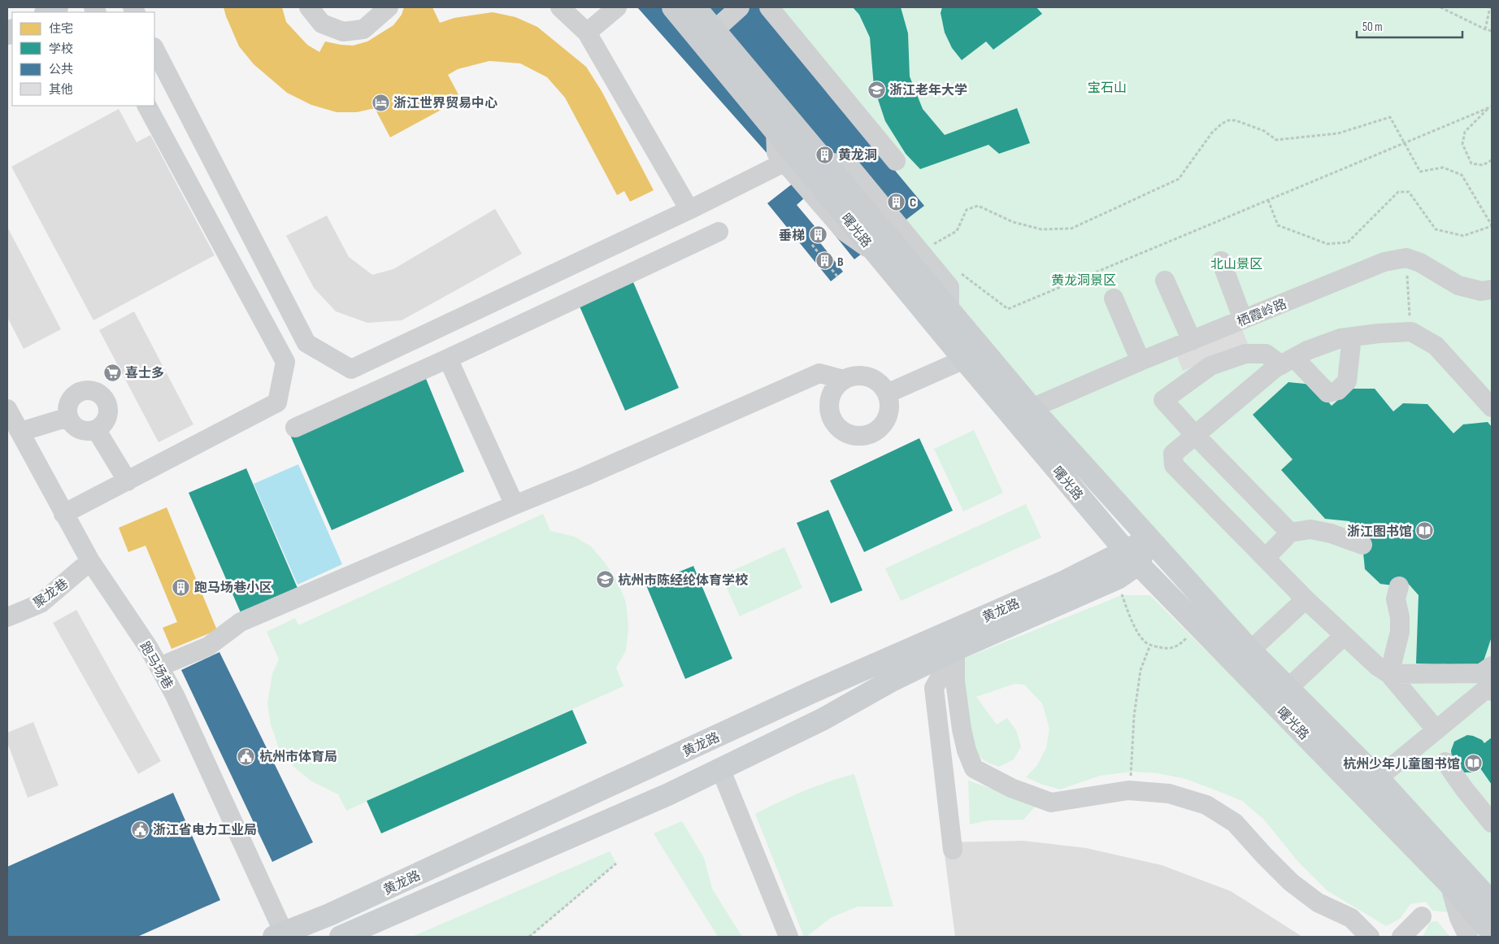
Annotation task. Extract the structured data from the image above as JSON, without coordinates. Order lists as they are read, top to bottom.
{
  "streets": {
    "main road": ["曙光路", "黄龙路"],
    "street": ["栖霞岭路", "聚龙巷", "跑马场巷"]
  },
  "crossings": [
    ["曙光路", "栖霞岭路"],
    ["曙光路", "黄龙路"],
    ["聚龙巷", "跑马场巷"],
    ["黄龙路", "跑马场巷"]
  ],
  "parks": ["宝石山", "北山景区", "黄龙洞景区"],
  "places": {
    "school or university": ["浙江老年大学", "杭州市陈经纶体育学校"],
    "hotel": ["浙江世界贸易中心"],
    "building": [
      "黄龙洞",
      "C",
      "垂梯",
      "B",
      "跑马场巷小区"
    ],
    "supermarket": ["喜士多"],
    "library": ["浙江图书馆", "杭州少年儿童图书馆"],
    "public building": ["杭州市体育局", "浙江省电力工业局"]
  },
  "legend": [
    "住宅",
    "学校",
    "公共",
    "其他"
  ],
  "scale_bar": "50 m"
}
